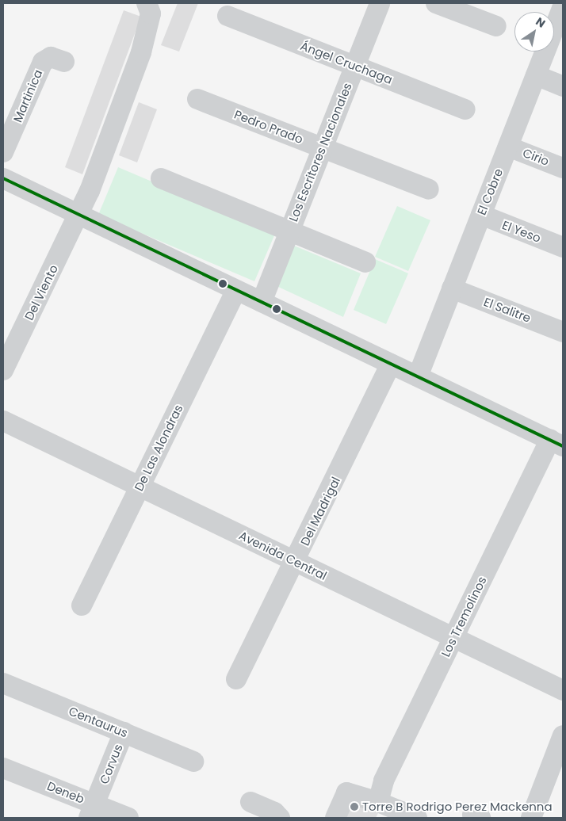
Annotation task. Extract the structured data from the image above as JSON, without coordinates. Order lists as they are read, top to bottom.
{
  "streets": {
    "street": [
      "Ángel Cruchaga",
      "Martinica",
      "Pedro Prado",
      "Los Escritores Nacionales",
      "Cirio",
      "El Cobre",
      "El Yeso",
      "Del Viento",
      "El Salitre",
      "De Las Alondras",
      "Del Madrigal",
      "Avenida Central",
      "Los Tremolinos",
      "Centaurus",
      "Corvus",
      "Deneb"
    ]
  },
  "crossings": [
    ["Ángel Cruchaga", "Los Escritores Nacionales"],
    ["Pedro Prado", "Los Escritores Nacionales"],
    ["Cirio", "El Cobre"],
    ["El Cobre", "El Yeso"],
    ["El Cobre", "El Salitre"],
    ["De Las Alondras", "Avenida Central"],
    ["Del Madrigal", "Avenida Central"],
    ["Avenida Central", "Los Tremolinos"],
    ["Centaurus", "Corvus"],
    ["Corvus", "Deneb"]
  ],
  "places": ["Torre B Rodrigo Perez Mackenna"],
  "north": "top right"
}
